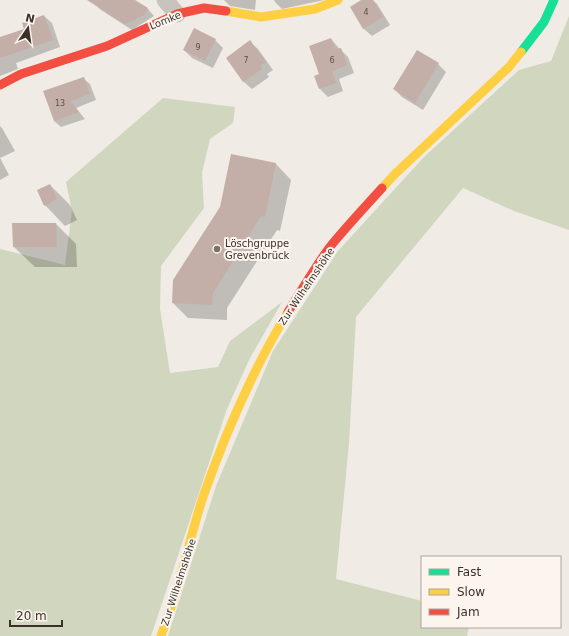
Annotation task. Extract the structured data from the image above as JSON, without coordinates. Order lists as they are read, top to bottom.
{
  "streets": {
    "street": ["Lomke", "Zur Wilhelmshöhe"]
  },
  "places": ["Löschgruppe Grevenbrück"],
  "house_numbers": [
    "4",
    "9",
    "7",
    "6",
    "13"
  ],
  "legend": ["Fast", "Slow", "Jam"],
  "scale_bar": "20 m",
  "north": "top"
}
